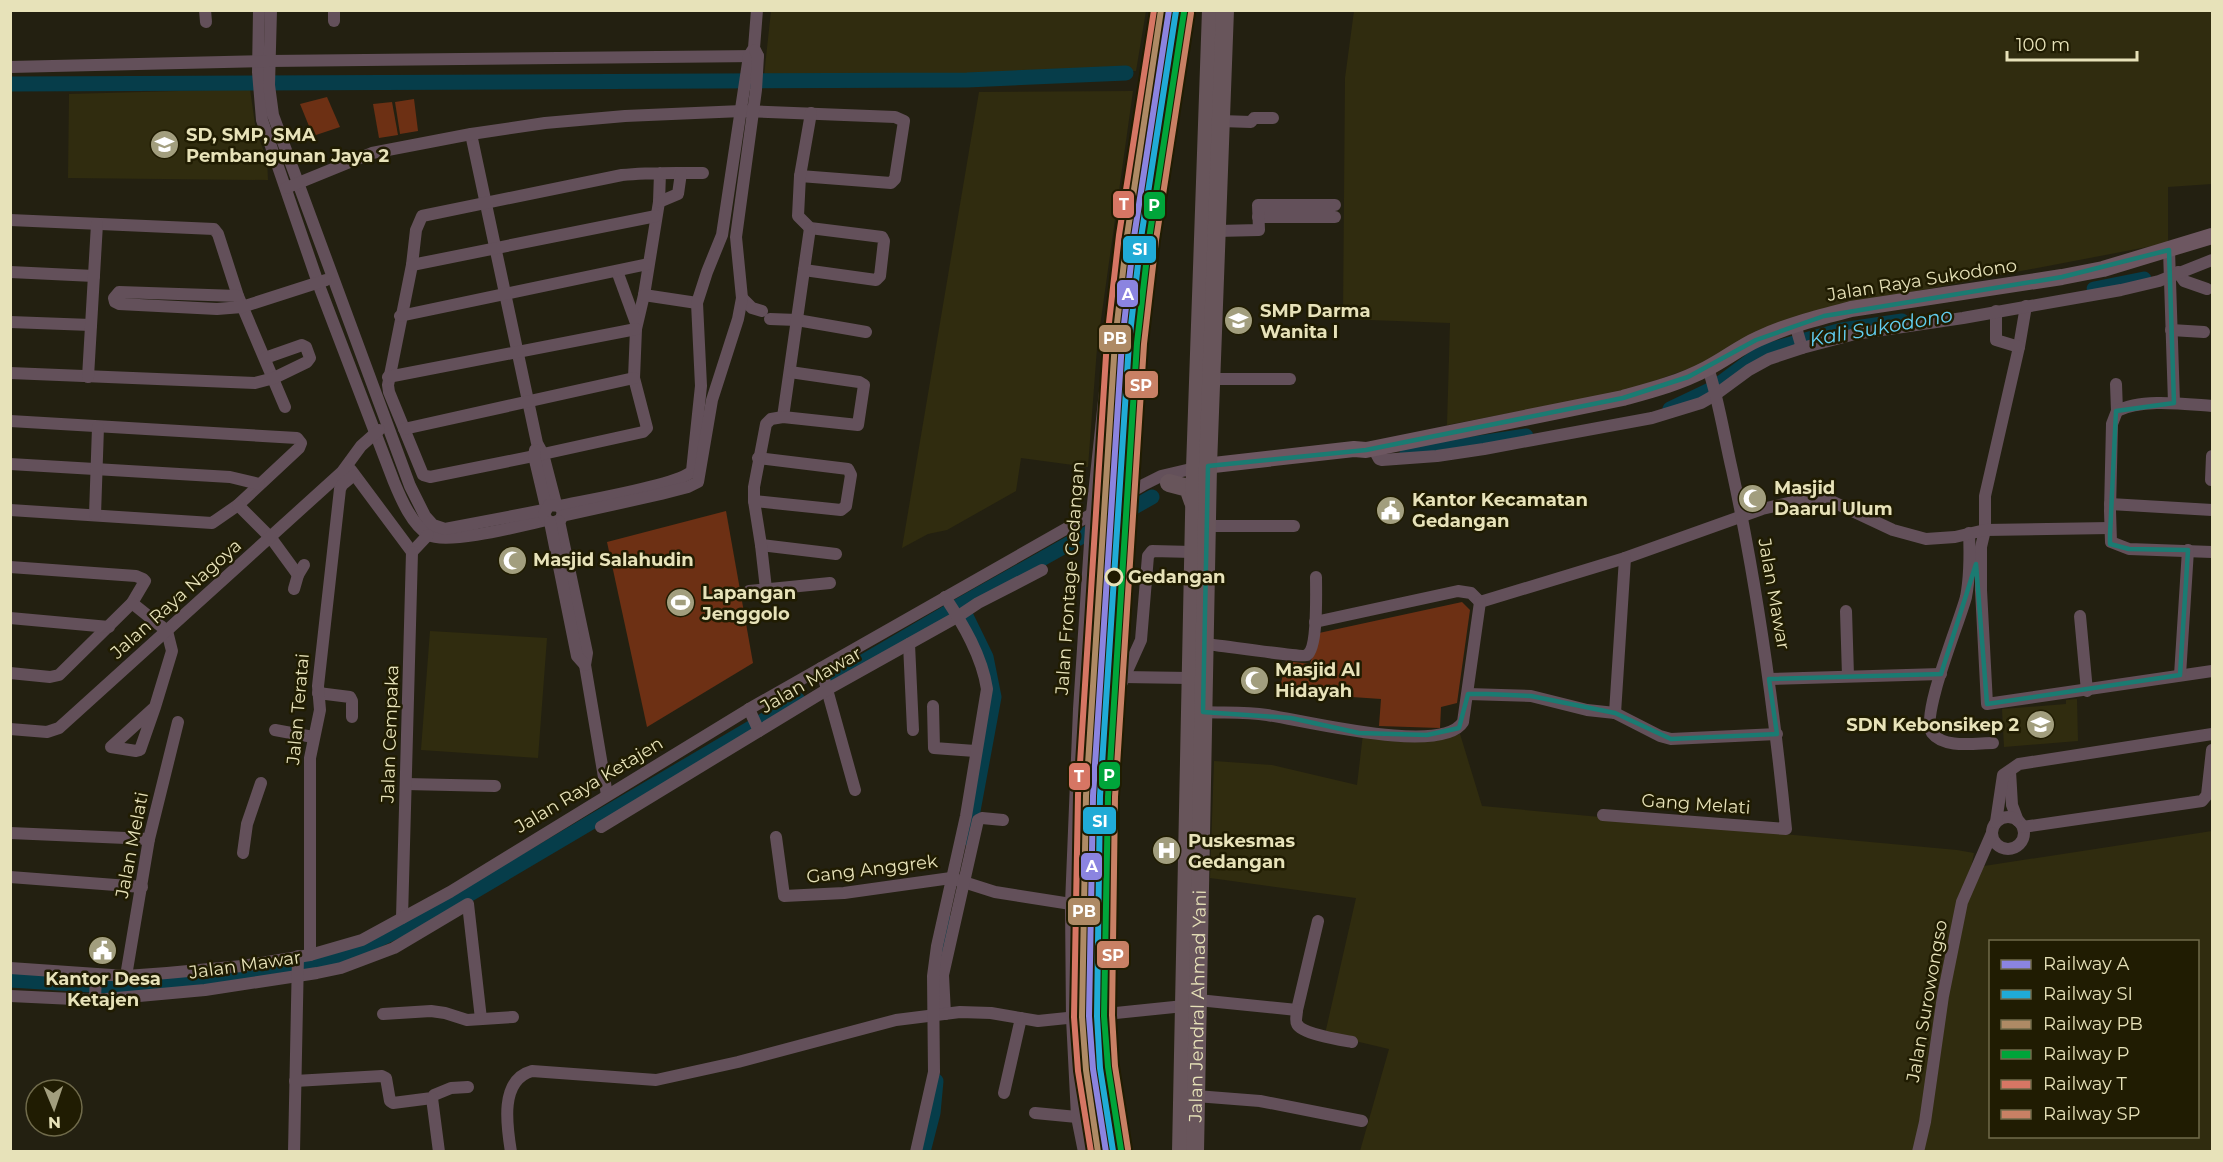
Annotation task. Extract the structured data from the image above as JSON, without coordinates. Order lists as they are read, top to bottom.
{
  "streets": {
    "highway": ["Jalan Jendral Ahmad Yani"],
    "main road": ["Jalan Raya Sukodono"],
    "street": [
      "Jalan Frontage Gedangan",
      "Jalan Mawar",
      "Jalan Raya Nagoya",
      "Jalan Teratai",
      "Jalan Cempaka",
      "Jalan Raya Ketajen",
      "Gang Melati",
      "Jalan Melati",
      "Gang Anggrek",
      "Jalan Surowongso"
    ]
  },
  "crossings": [
    ["Jalan Raya Sukodono", "Jalan Mawar"],
    ["Jalan Raya Sukodono", "Jalan Raya Ketajen"],
    ["Jalan Raya Sukodono", "Jalan Jendral Ahmad Yani"],
    ["Jalan Frontage Gedangan", "Jalan Raya Ketajen"],
    ["Jalan Mawar", "Jalan Teratai"],
    ["Jalan Mawar", "Jalan Raya Ketajen"],
    ["Jalan Mawar", "Gang Melati"],
    ["Jalan Raya Nagoya", "Jalan Teratai"],
    ["Jalan Teratai", "Jalan Raya Ketajen"],
    ["Jalan Cempaka", "Jalan Raya Ketajen"],
    ["Jalan Raya Ketajen", "Jalan Melati"],
    ["Jalan Raya Ketajen", "Jalan Jendral Ahmad Yani"]
  ],
  "water": ["Kali Sukodono"],
  "places": {
    "school or university": ["SD, SMP, SMA Pembangunan Jaya 2", "SMP Darma Wanita I", "SDN Kebonsikep 2"],
    "mosque": ["Masjid Daarul Ulum", "Masjid Salahudin", "Masjid Al Hidayah"],
    "public building": ["Kantor Kecamatan Gedangan", "Kantor Desa Ketajen"],
    "other": ["Gedangan"],
    "sports": ["Lapangan Jenggolo"],
    "hospital": ["Puskesmas Gedangan"]
  },
  "lines": [
    "rail line A",
    "rail line PB",
    "rail line T",
    "rail line SI",
    "rail line P",
    "rail line SP"
  ],
  "legend": [
    "Railway A",
    "Railway SI",
    "Railway PB",
    "Railway P",
    "Railway T",
    "Railway SP"
  ],
  "scale_bar": "100 m",
  "north": "bottom"
}
